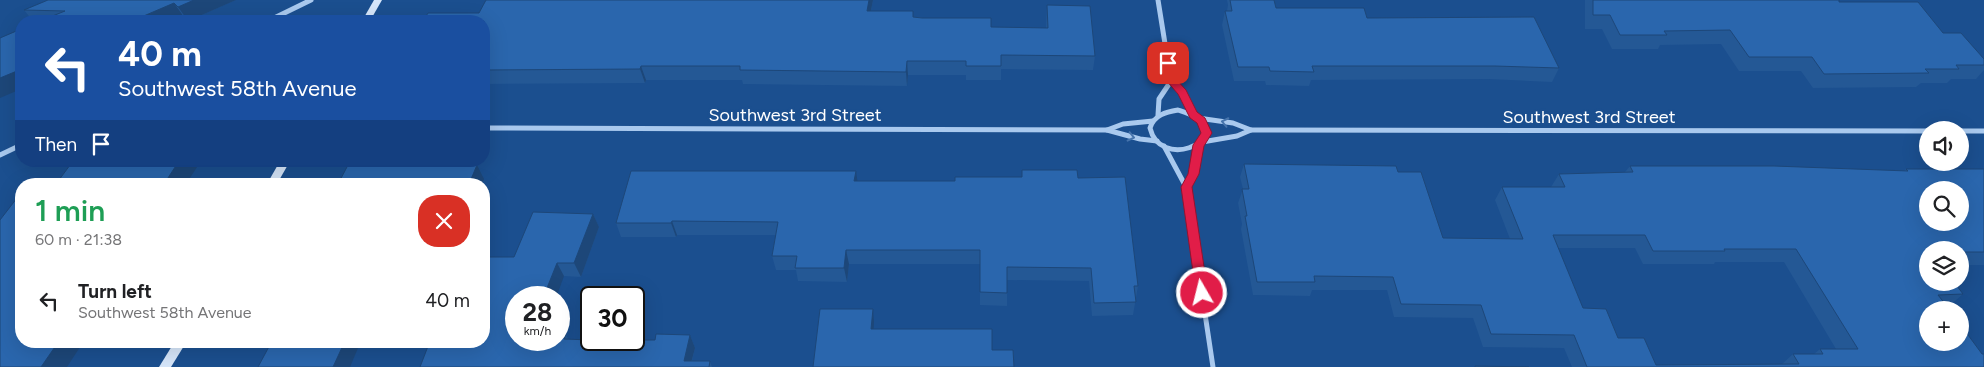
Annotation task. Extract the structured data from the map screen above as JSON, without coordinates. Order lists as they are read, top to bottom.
{
  "streets": {
    "street": ["Southwest 3rd Street"]
  },
  "page": {
    "turn": ["40 m", "Southwest 58th Avenue"],
    "then": "Then",
    "map_buttons": "+",
    "heading": ["1 min", "60 m · 21:38"],
    "list": [
      {
        "name": "Turn left",
        "note": "Southwest 58th Avenue",
        "value": "40 m"
      }
    ],
    "speed": "28 km/h",
    "limit": "30"
  }
}
